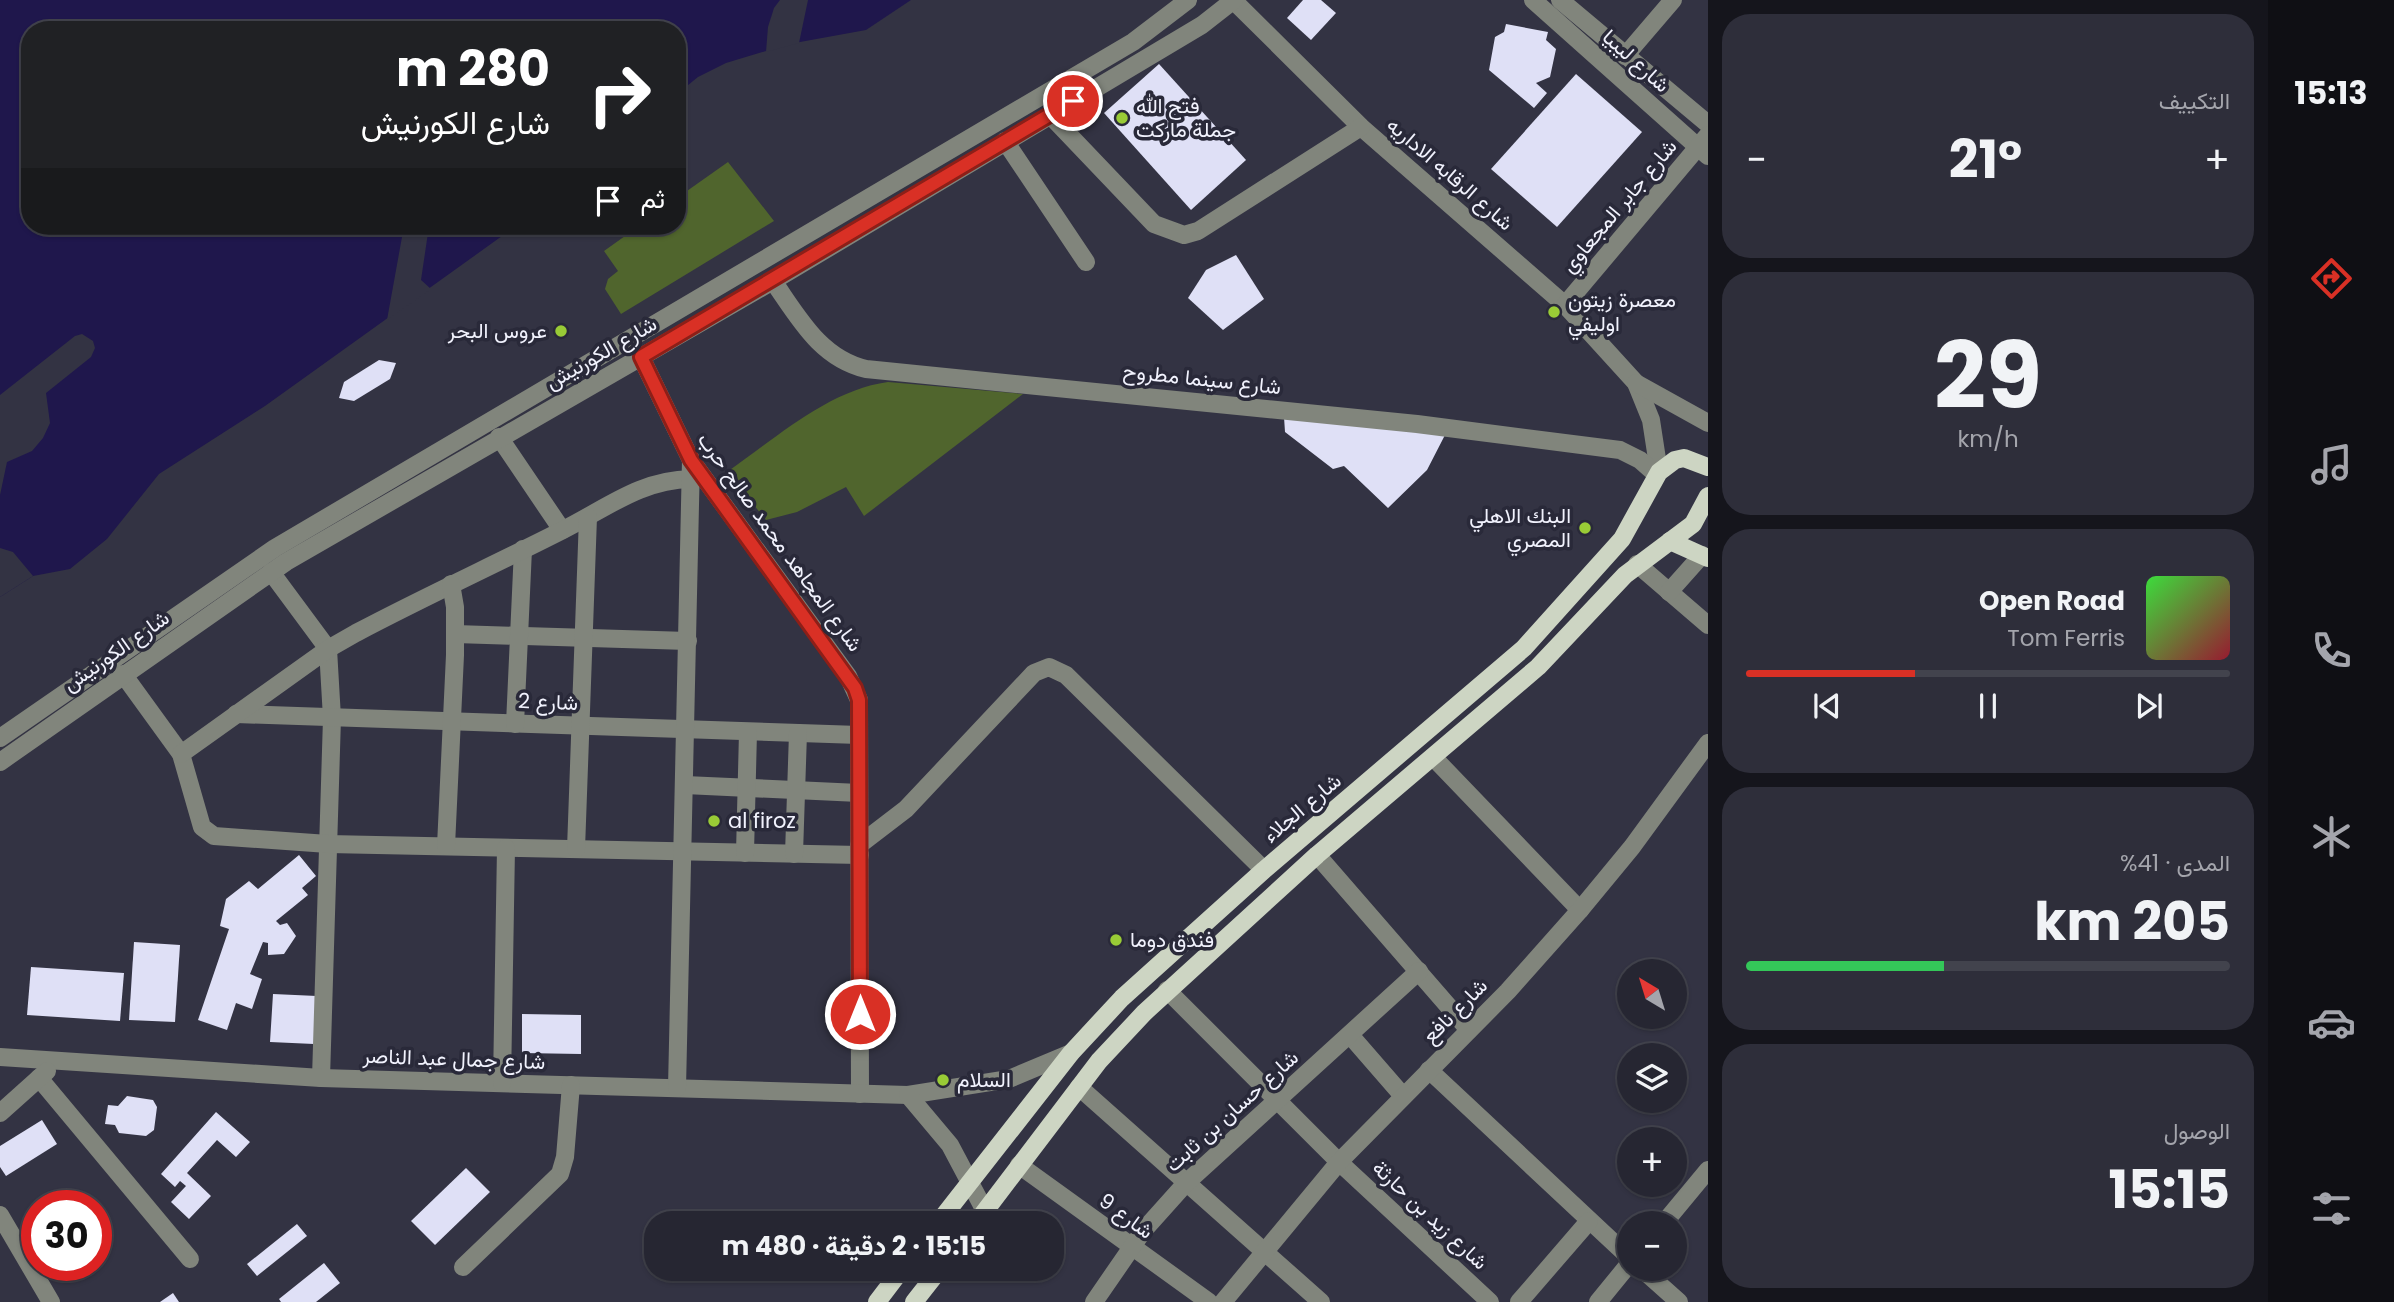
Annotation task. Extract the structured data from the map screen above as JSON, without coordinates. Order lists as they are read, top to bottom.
{
  "streets": {
    "main road": ["شارع الجلاء"],
    "street": [
      "شارع ليبيا",
      "شارع الرقابه الاداريه",
      "شارع جابر المجعاوي",
      "شارع الكورنيش",
      "شارع سينما مطروح",
      "شارع المجاهد محمد صالح حرب",
      "شارع 2",
      "شارع نافع",
      "شارع جمال عبد الناصر",
      "شارع حسان بن ثابت",
      "شارع زيد بن حارثة",
      "شارع 9"
    ]
  },
  "crossings": [
    ["شارع ليبيا", "شارع جابر المجعاوي"],
    ["شارع الرقابه الاداريه", "شارع جابر المجعاوي"],
    ["شارع الرقابه الاداريه", "شارع الكورنيش"],
    ["شارع الكورنيش", "شارع سينما مطروح"],
    ["شارع الكورنيش", "شارع المجاهد محمد صالح حرب"],
    ["شارع سينما مطروح", "شارع الجلاء"],
    ["شارع المجاهد محمد صالح حرب", "شارع 2"],
    ["شارع المجاهد محمد صالح حرب", "شارع جمال عبد الناصر"],
    ["شارع الجلاء", "شارع جمال عبد الناصر"],
    ["شارع نافع", "شارع زيد بن حارثة"],
    ["شارع حسان بن ثابت", "شارع زيد بن حارثة"],
    ["شارع حسان بن ثابت", "شارع 9"]
  ],
  "places": [
    "فتح الله جملة ماركت",
    "معصرة زيتون اوليفي",
    "عروس البحر",
    "البنك الاهلي المصري",
    "al firoz",
    "فندق دوما",
    "السلام"
  ],
  "north": "top left",
  "page": {
    "tabs": "15:13",
    "tile": [
      "التكييف",
      ["29", "km/h"],
      ["المدى · 41%", "205 km"],
      ["الوصول", "15:15"]
    ],
    "turn": ["280 m", "شارع الكورنيش"],
    "heat": ["−", "21°", "+"],
    "then": "ثم",
    "song": ["Open Road", "Tom Ferris"],
    "map_buttons": ["+", "−"],
    "limit": "30",
    "trip": "15:15 · 2 دقيقة · 480 m"
  }
}
